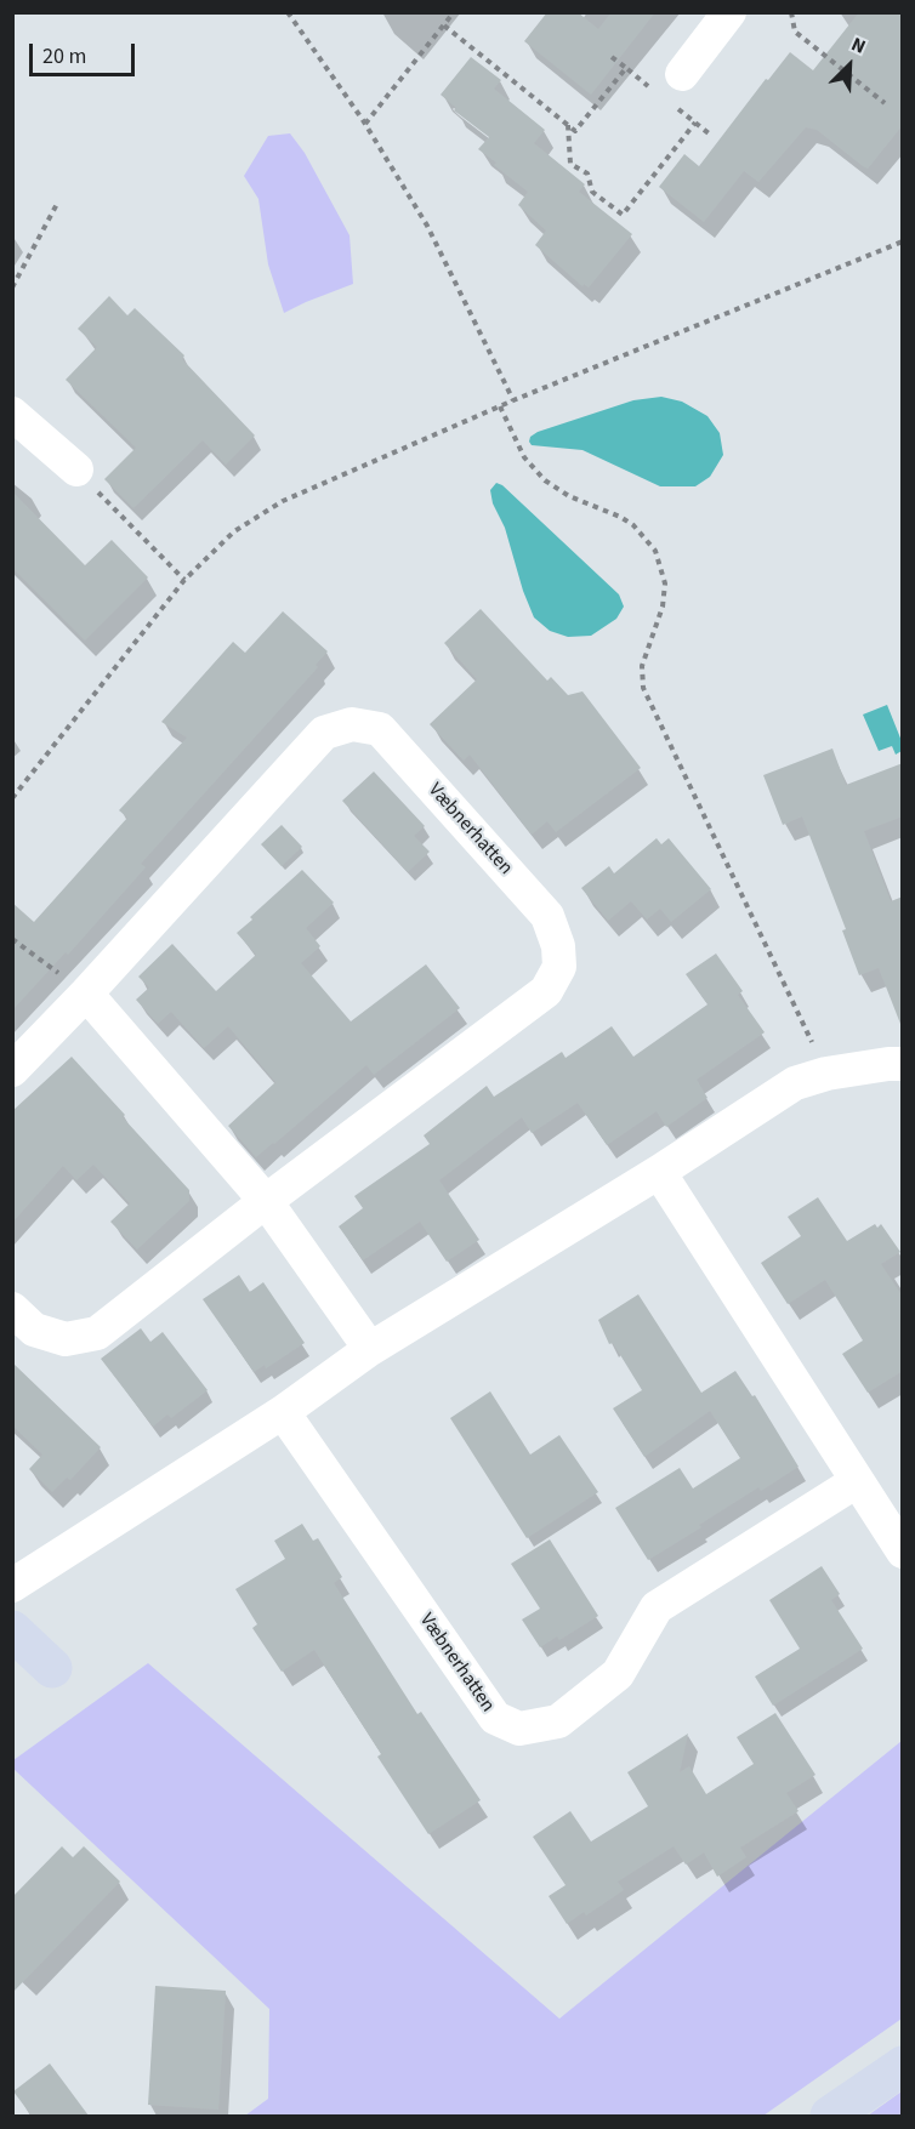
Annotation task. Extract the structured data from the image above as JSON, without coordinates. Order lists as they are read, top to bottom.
{
  "streets": {
    "street": ["Væbnerhatten"]
  },
  "scale_bar": "20 m",
  "north": "top right"
}
